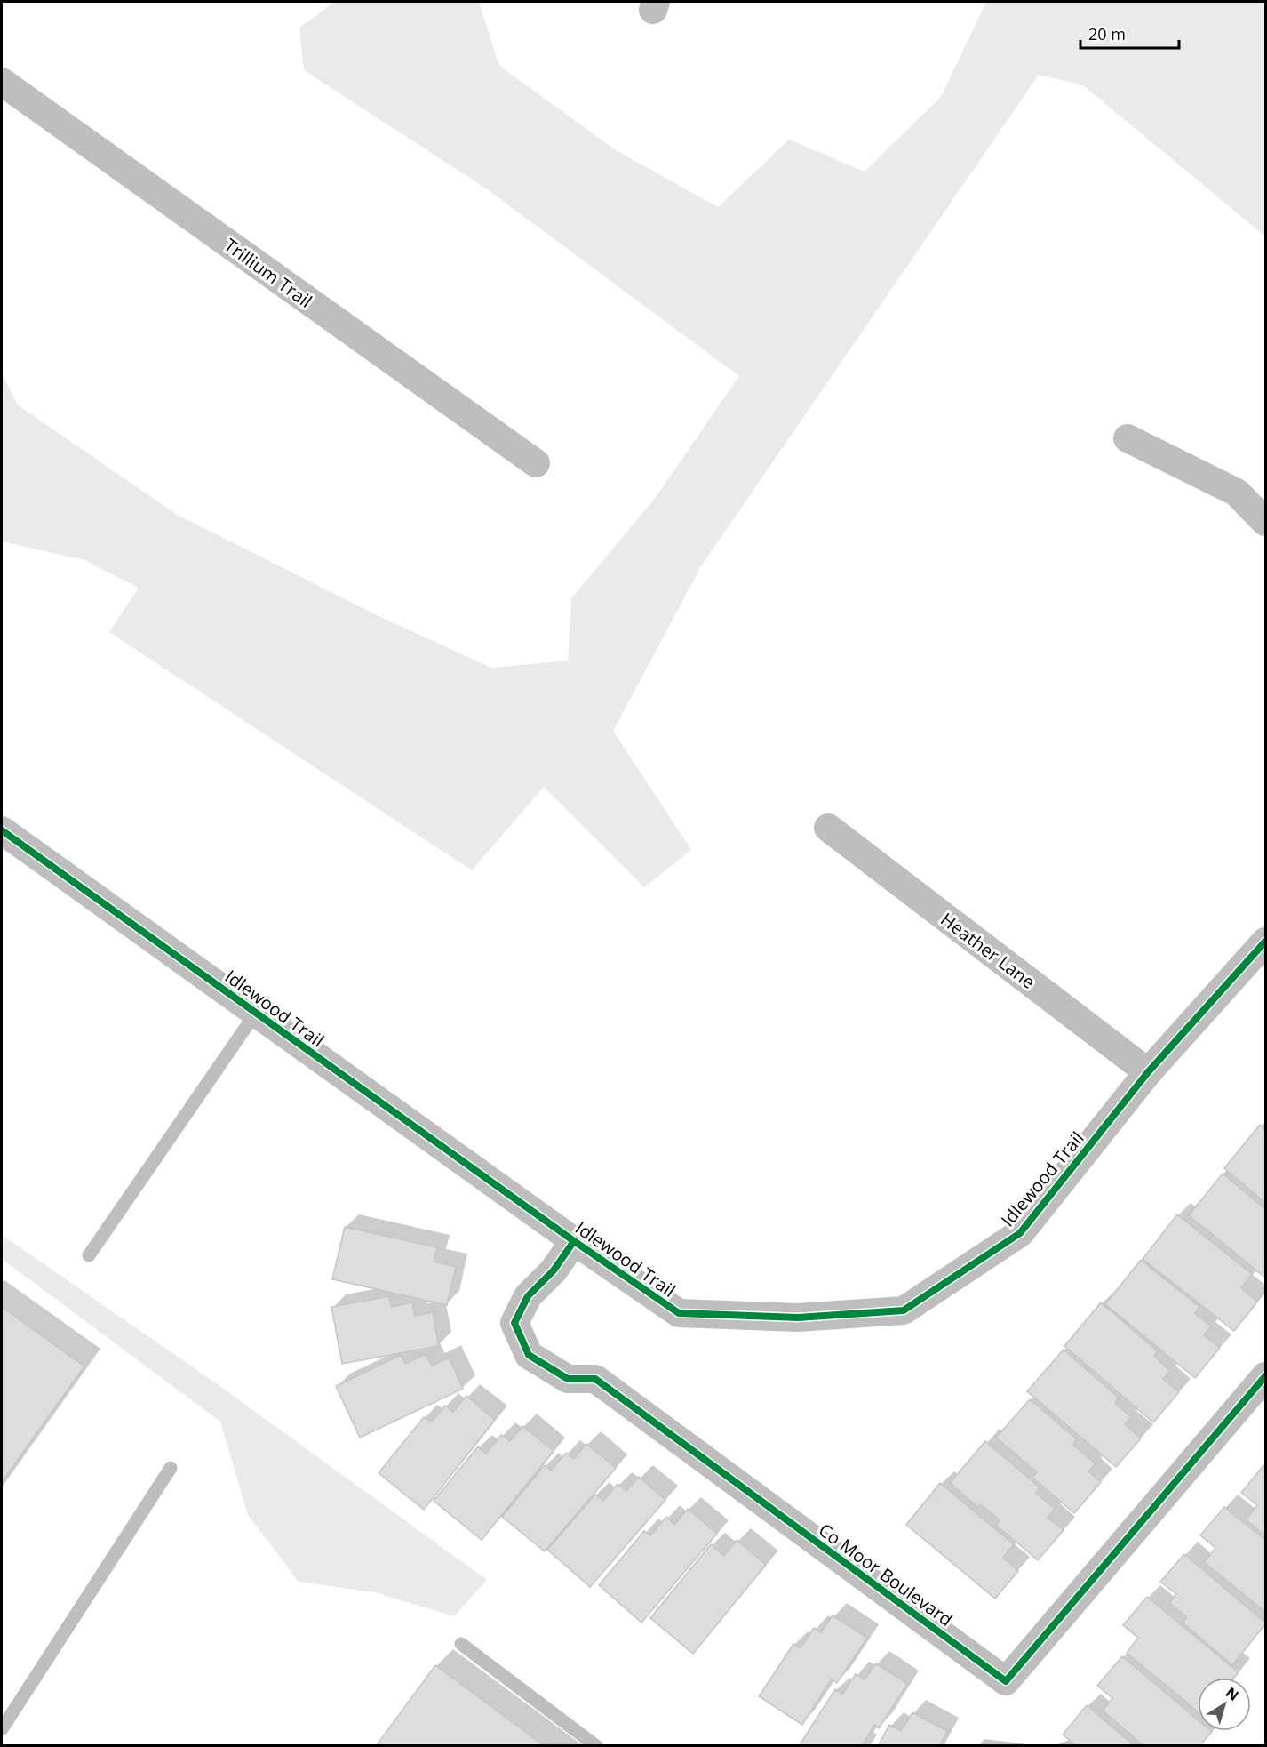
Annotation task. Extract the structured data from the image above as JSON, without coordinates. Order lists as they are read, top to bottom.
{
  "streets": {
    "street": [
      "Trillium Trail",
      "Heather Lane",
      "Idlewood Trail",
      "Co Moor Boulevard"
    ]
  },
  "crossings": [
    ["Heather Lane", "Idlewood Trail"],
    ["Idlewood Trail", "Co Moor Boulevard"]
  ],
  "scale_bar": "20 m",
  "north": "top right"
}
